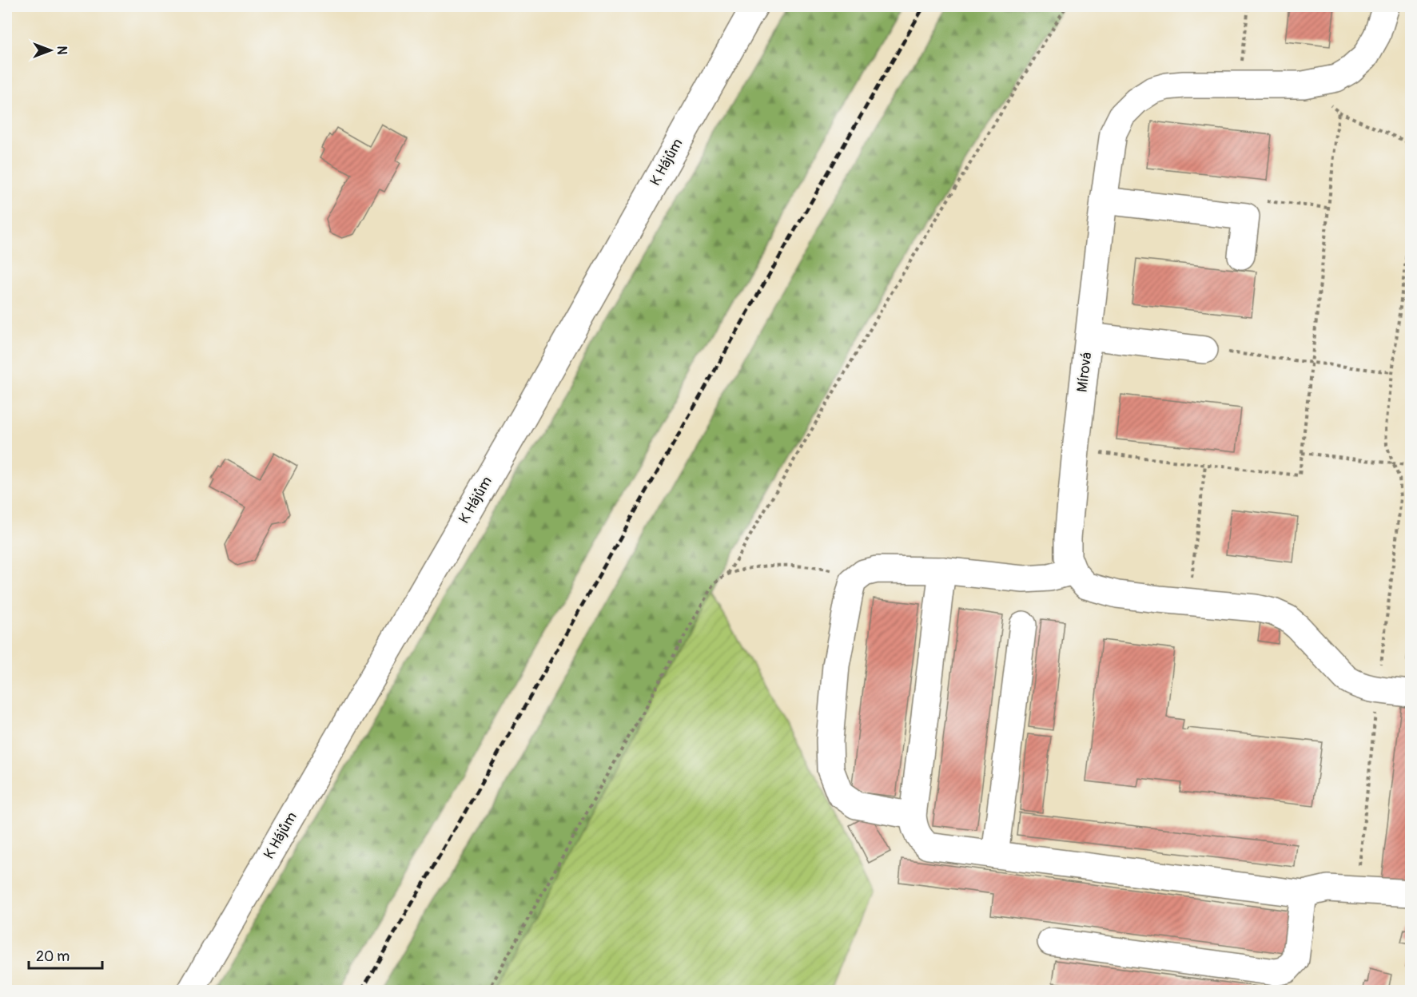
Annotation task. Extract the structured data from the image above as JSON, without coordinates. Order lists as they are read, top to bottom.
{
  "streets": {
    "street": ["K Hájům", "Mírová"]
  },
  "scale_bar": "20 m",
  "north": "right"
}
